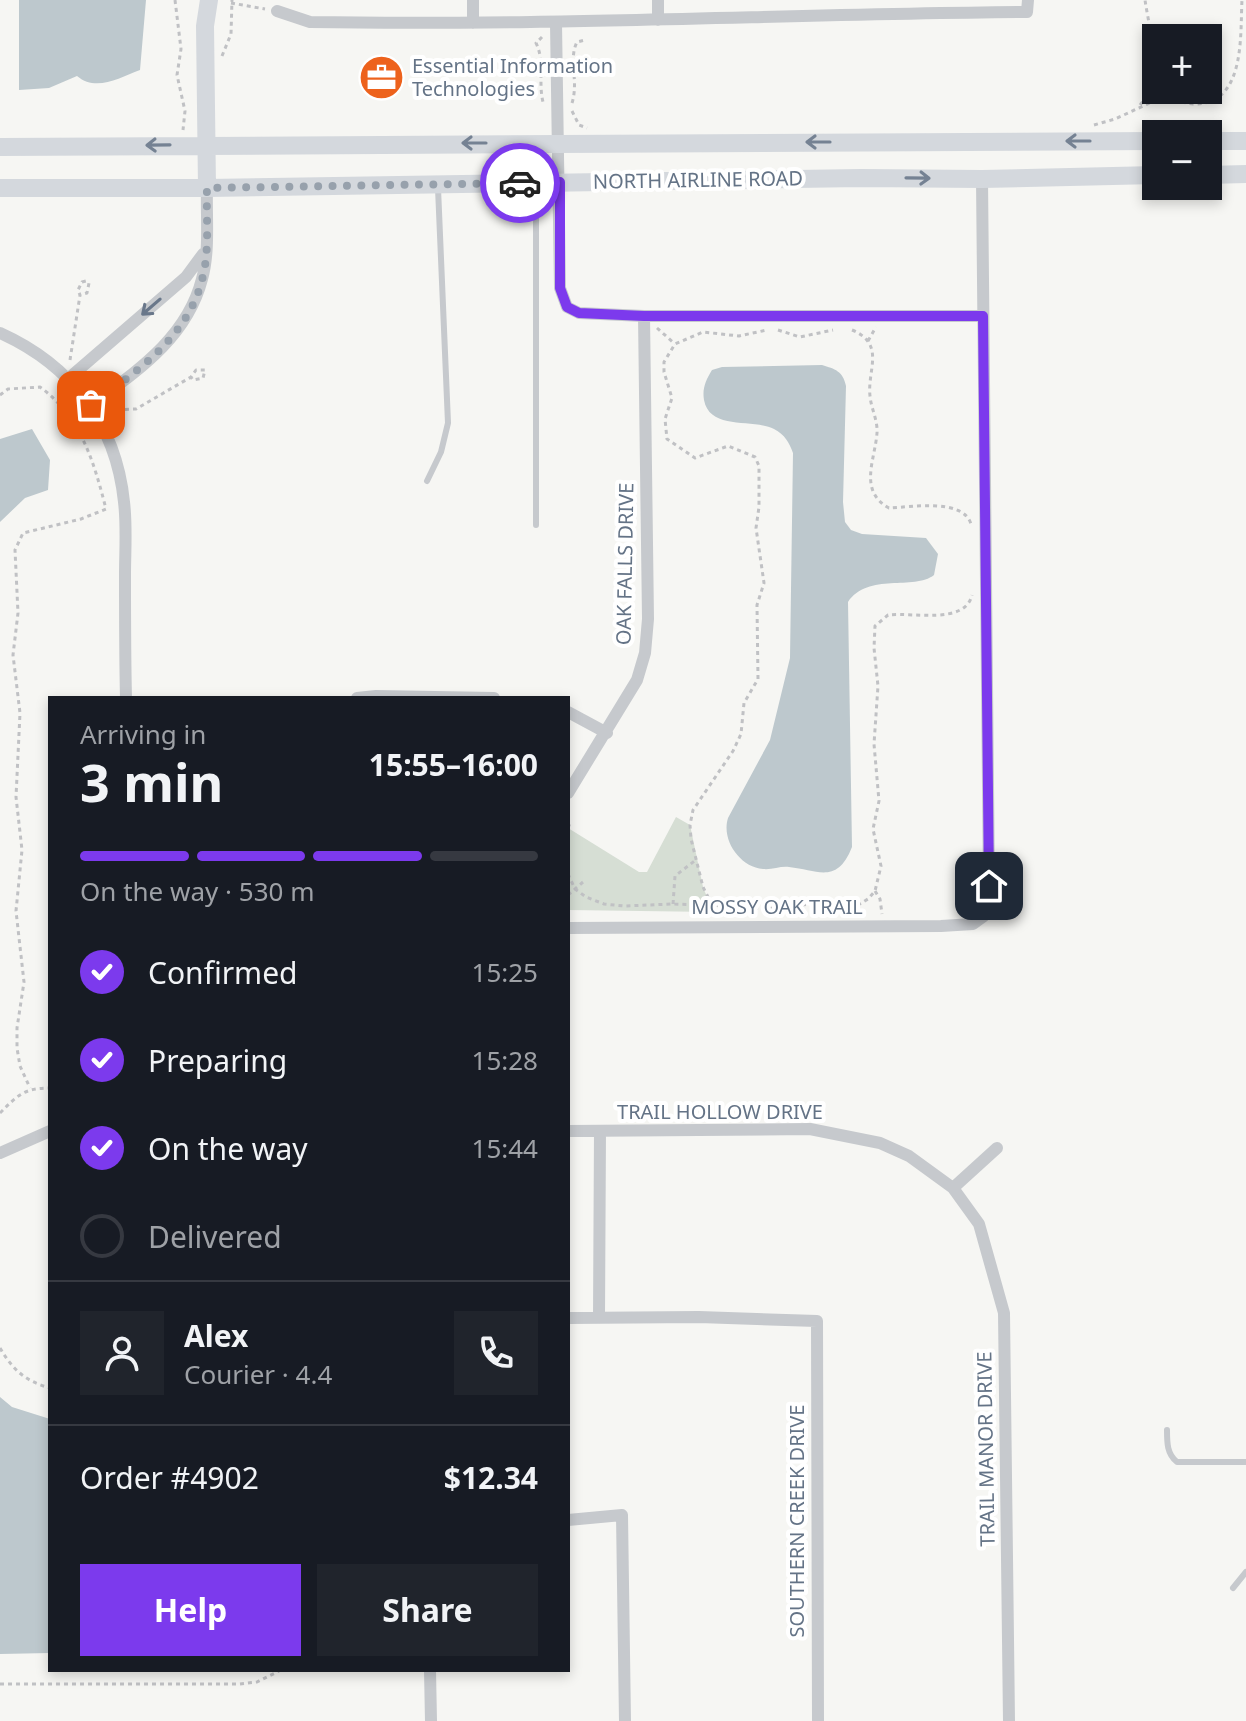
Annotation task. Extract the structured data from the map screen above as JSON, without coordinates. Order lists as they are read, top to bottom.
{
  "streets": {
    "main road": ["NORTH AIRLINE ROAD"],
    "street": [
      "OAK FALLS DRIVE",
      "MOSSY OAK TRAIL",
      "TRAIL HOLLOW DRIVE",
      "TRAIL MANOR DRIVE",
      "SOUTHERN CREEK DRIVE"
    ]
  },
  "crossings": [
    ["TRAIL HOLLOW DRIVE", "TRAIL MANOR DRIVE"]
  ],
  "places": {
    "office": ["Essential Information Technologies"]
  },
  "page": {
    "map_buttons": ["+", "−"],
    "heading": ["3 min", "Arriving in", "15:55–16:00"],
    "panel": [
      "Alex",
      "Courier · 4.4",
      "Order #4902",
      "$12.34"
    ],
    "bar": "On the way · 530 m",
    "list": [
      ["Confirmed", "15:25"],
      ["Preparing", "15:28"],
      ["On the way", "15:44"],
      "Delivered"
    ],
    "buttons": ["Help", "Share"]
  }
}
